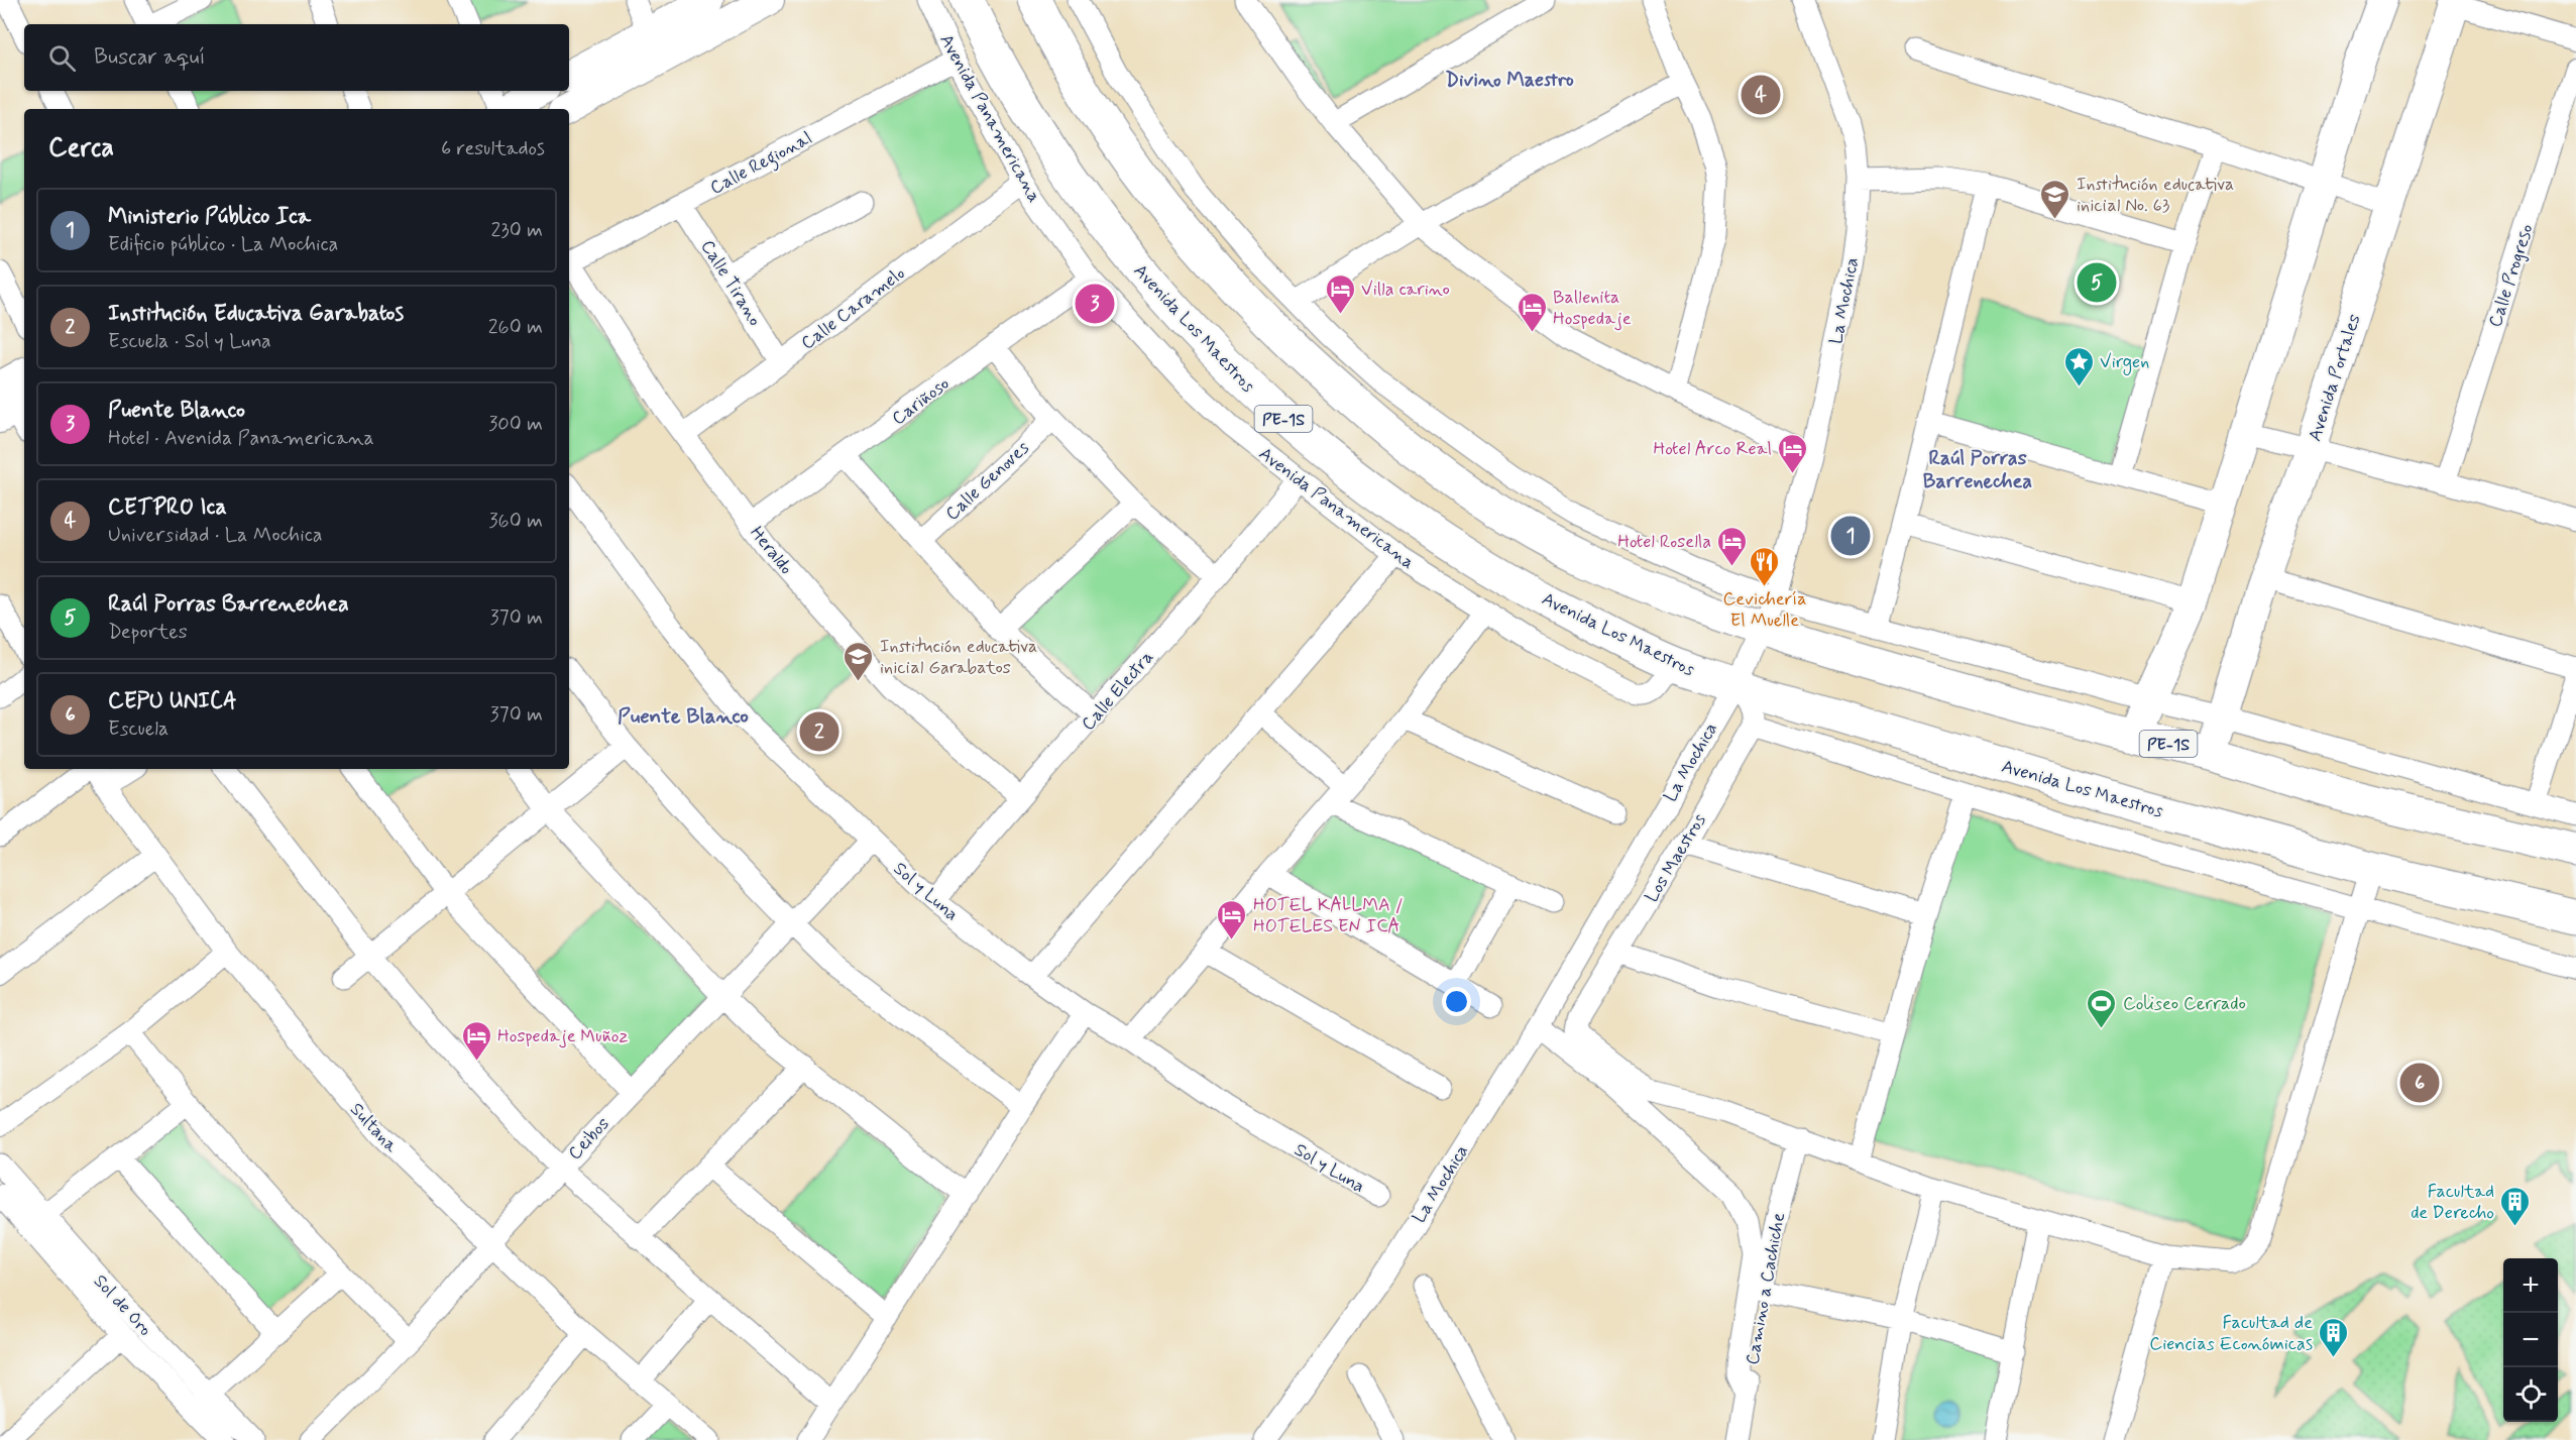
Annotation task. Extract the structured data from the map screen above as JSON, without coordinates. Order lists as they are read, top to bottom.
{
  "streets": {
    "highway": ["Avenida Los Maestros", "PE-1S"],
    "street": [
      "Avenida Panamericana",
      "Calle Regional",
      "Calle Progreso",
      "Calle Tirano",
      "La Mochica",
      "Calle Caramelo",
      "Avenida Portales",
      "Cariñoso",
      "Calle Genoves",
      "Heraldo",
      "Calle Electra",
      "Los Maestros",
      "Sol y Luna",
      "Sultana",
      "Ceibos",
      "Camino a Cachiche",
      "Sol de Oro"
    ]
  },
  "crossings": [
    ["Avenida Panamericana", "Calle Regional"],
    ["Avenida Panamericana", "Calle Caramelo"],
    ["Avenida Panamericana", "Avenida Los Maestros"],
    ["Avenida Panamericana", "Cariñoso"],
    ["Avenida Panamericana", "Calle Electra"],
    ["Calle Regional", "Calle Tirano"],
    ["Calle Regional", "Heraldo"],
    ["Calle Tirano", "Calle Caramelo"],
    ["La Mochica", "Avenida Los Maestros"],
    ["La Mochica", "PE-1S"],
    ["Calle Caramelo", "Heraldo"],
    ["Avenida Portales", "PE-1S"],
    ["Cariñoso", "Heraldo"],
    ["Heraldo", "Calle Electra"],
    ["Calle Electra", "Sol y Luna"],
    ["Sol y Luna", "Ceibos"],
    ["Sultana", "Ceibos"]
  ],
  "districts": ["Divino Maestro", "Raúl Porras Barrenechea", "Puente Blanco"],
  "places": {
    "school or university": ["Institución educativa inicial No. 63", "Institución educativa inicial Garabatos"],
    "hotel": [
      "Villa carino",
      "Ballenita Hospedaje",
      "Hotel Arco Real",
      "Hotel Rosella",
      "HOTEL KALLMA / HOTELES EN ICA",
      "Hospedaje Muñoz"
    ],
    "place": ["Virgen"],
    "restaurant": ["Cevichería El Muelle"],
    "sports": ["Coliseo Cerrado"],
    "building": ["Facultad de Derecho", "Facultad de Ciencias Económicas"]
  },
  "page": {
    "search": "Buscar aquí",
    "pins": [
      "4",
      "5",
      "3",
      "1",
      "2",
      "6"
    ],
    "heading": ["Cerca", "6 resultados"],
    "list": [
      {
        "mark": "1",
        "name": "Ministerio Público Ica",
        "note": "Edificio público · La Mochica",
        "value": "230 m"
      },
      {
        "mark": "2",
        "name": "Institución Educativa Garabatos",
        "note": "Escuela · Sol y Luna",
        "value": "260 m"
      },
      {
        "mark": "3",
        "name": "Puente Blanco",
        "note": "Hotel · Avenida Panamericana",
        "value": "300 m"
      },
      {
        "mark": "4",
        "name": "CETPRO Ica",
        "note": "Universidad · La Mochica",
        "value": "360 m"
      },
      {
        "mark": "5",
        "name": "Raúl Porras Barrenechea",
        "note": "Deportes",
        "value": "370 m"
      },
      {
        "mark": "6",
        "name": "CEPU UNICA",
        "note": "Escuela",
        "value": "370 m"
      }
    ],
    "map_buttons": ["+", "−"]
  }
}
